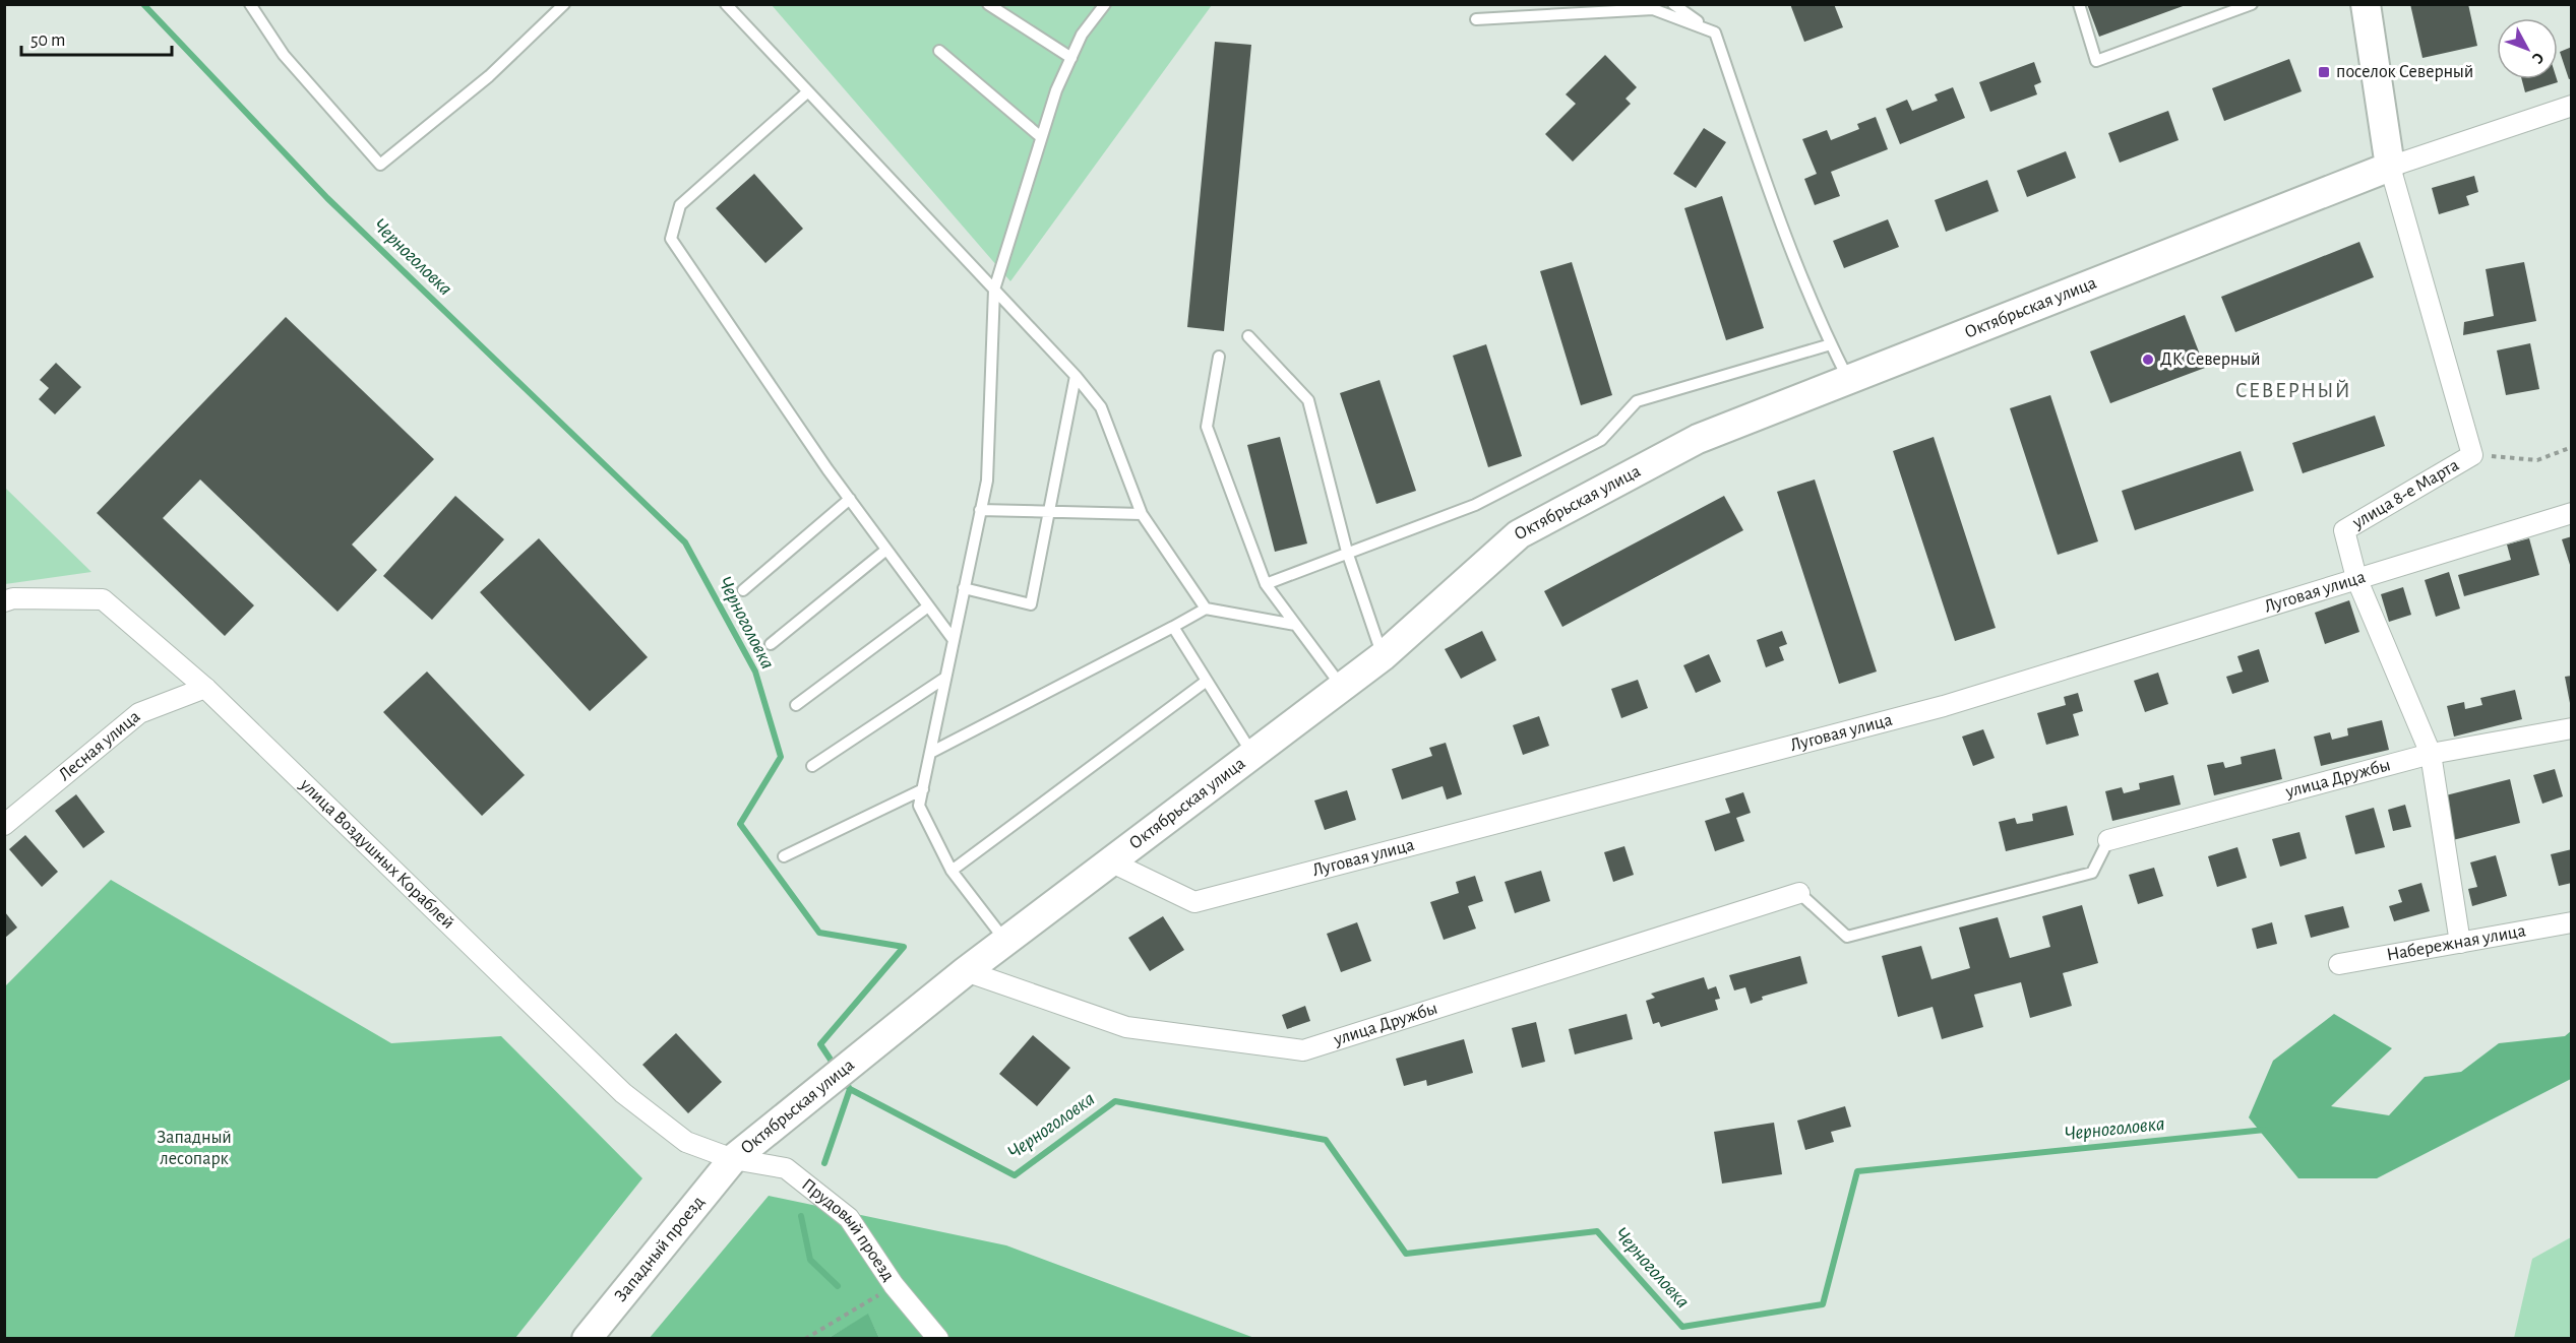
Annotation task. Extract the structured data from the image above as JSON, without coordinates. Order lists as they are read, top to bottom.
{
  "streets": {
    "street": [
      "Октябрьская улица",
      "улица 8-е Марта",
      "Луговая улица",
      "Лесная улица",
      "улица Дружбы",
      "улица Воздушных Кораблей",
      "Набережная улица",
      "Прудовый проезд",
      "Западный проезд"
    ]
  },
  "crossings": [
    ["Октябрьская улица", "улица 8-е Марта"],
    ["Октябрьская улица", "Луговая улица"],
    ["Октябрьская улица", "улица Дружбы"],
    ["Октябрьская улица", "улица Воздушных Кораблей"],
    ["Октябрьская улица", "Прудовый проезд"],
    ["Октябрьская улица", "Западный проезд"],
    ["улица 8-е Марта", "Луговая улица"],
    ["улица 8-е Марта", "улица Дружбы"],
    ["улица 8-е Марта", "Набережная улица"],
    ["Лесная улица", "улица Воздушных Кораблей"],
    ["улица Воздушных Кораблей", "Прудовый проезд"],
    ["улица Воздушных Кораблей", "Западный проезд"],
    ["Прудовый проезд", "Западный проезд"]
  ],
  "districts": ["СЕВЕРНЫЙ"],
  "water": ["Черноголовка"],
  "parks": ["Западный лесопарк"],
  "places": {
    "transit": ["поселок Северный"],
    "other": ["ДК Северный"]
  },
  "scale_bar": "50 m",
  "north": "bottom right"
}
